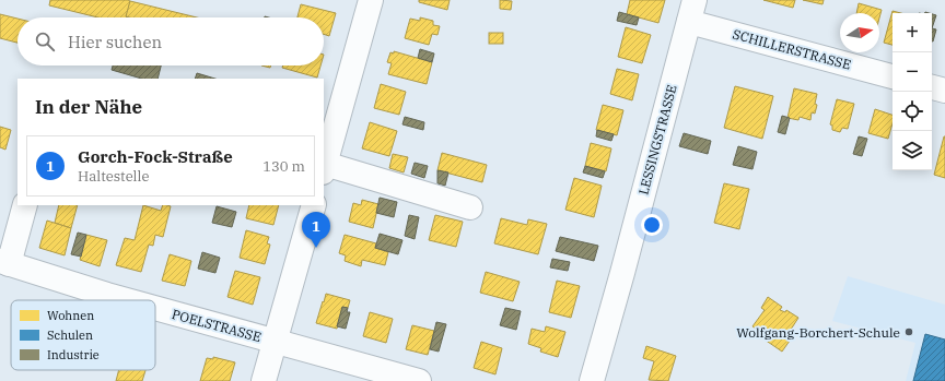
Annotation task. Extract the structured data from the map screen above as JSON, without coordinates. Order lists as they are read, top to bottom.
{
  "streets": {
    "street": ["SCHILLERSTRASSE", "LESSINGSTRASSE", "POELSTRASSE"]
  },
  "crossings": [
    ["SCHILLERSTRASSE", "LESSINGSTRASSE"]
  ],
  "places": ["Wolfgang-Borchert-Schule"],
  "legend": ["Wohnen", "Schulen", "Industrie"],
  "north": "right",
  "page": {
    "map_buttons": ["+", "−"],
    "search": "Hier suchen",
    "heading": "In der Nähe",
    "list": [
      {
        "mark": "1",
        "name": "Gorch-Fock-Straße",
        "note": "Haltestelle",
        "value": "130 m"
      }
    ],
    "pins": "1"
  }
}
